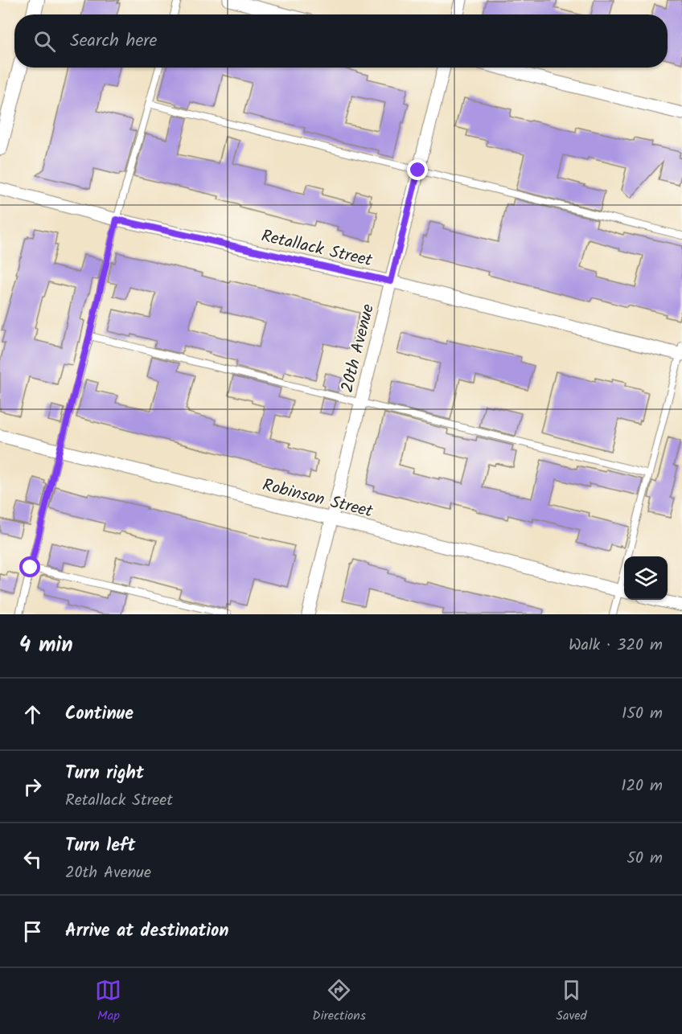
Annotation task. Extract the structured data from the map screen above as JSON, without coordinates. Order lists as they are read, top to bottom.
{
  "streets": {
    "street": ["Retallack Street", "20th Avenue", "Robinson Street"]
  },
  "crossings": [
    ["Retallack Street", "20th Avenue"],
    ["20th Avenue", "Robinson Street"]
  ],
  "page": {
    "search": "Search here",
    "heading": ["4 min", "Walk · 320 m"],
    "list": [
      ["Continue", "150 m"],
      ["Turn right", "Retallack Street", "120 m"],
      ["Turn left", "20th Avenue", "50 m"],
      "Arrive at destination"
    ],
    "nav": ["Map", "Directions", "Saved"]
  }
}
